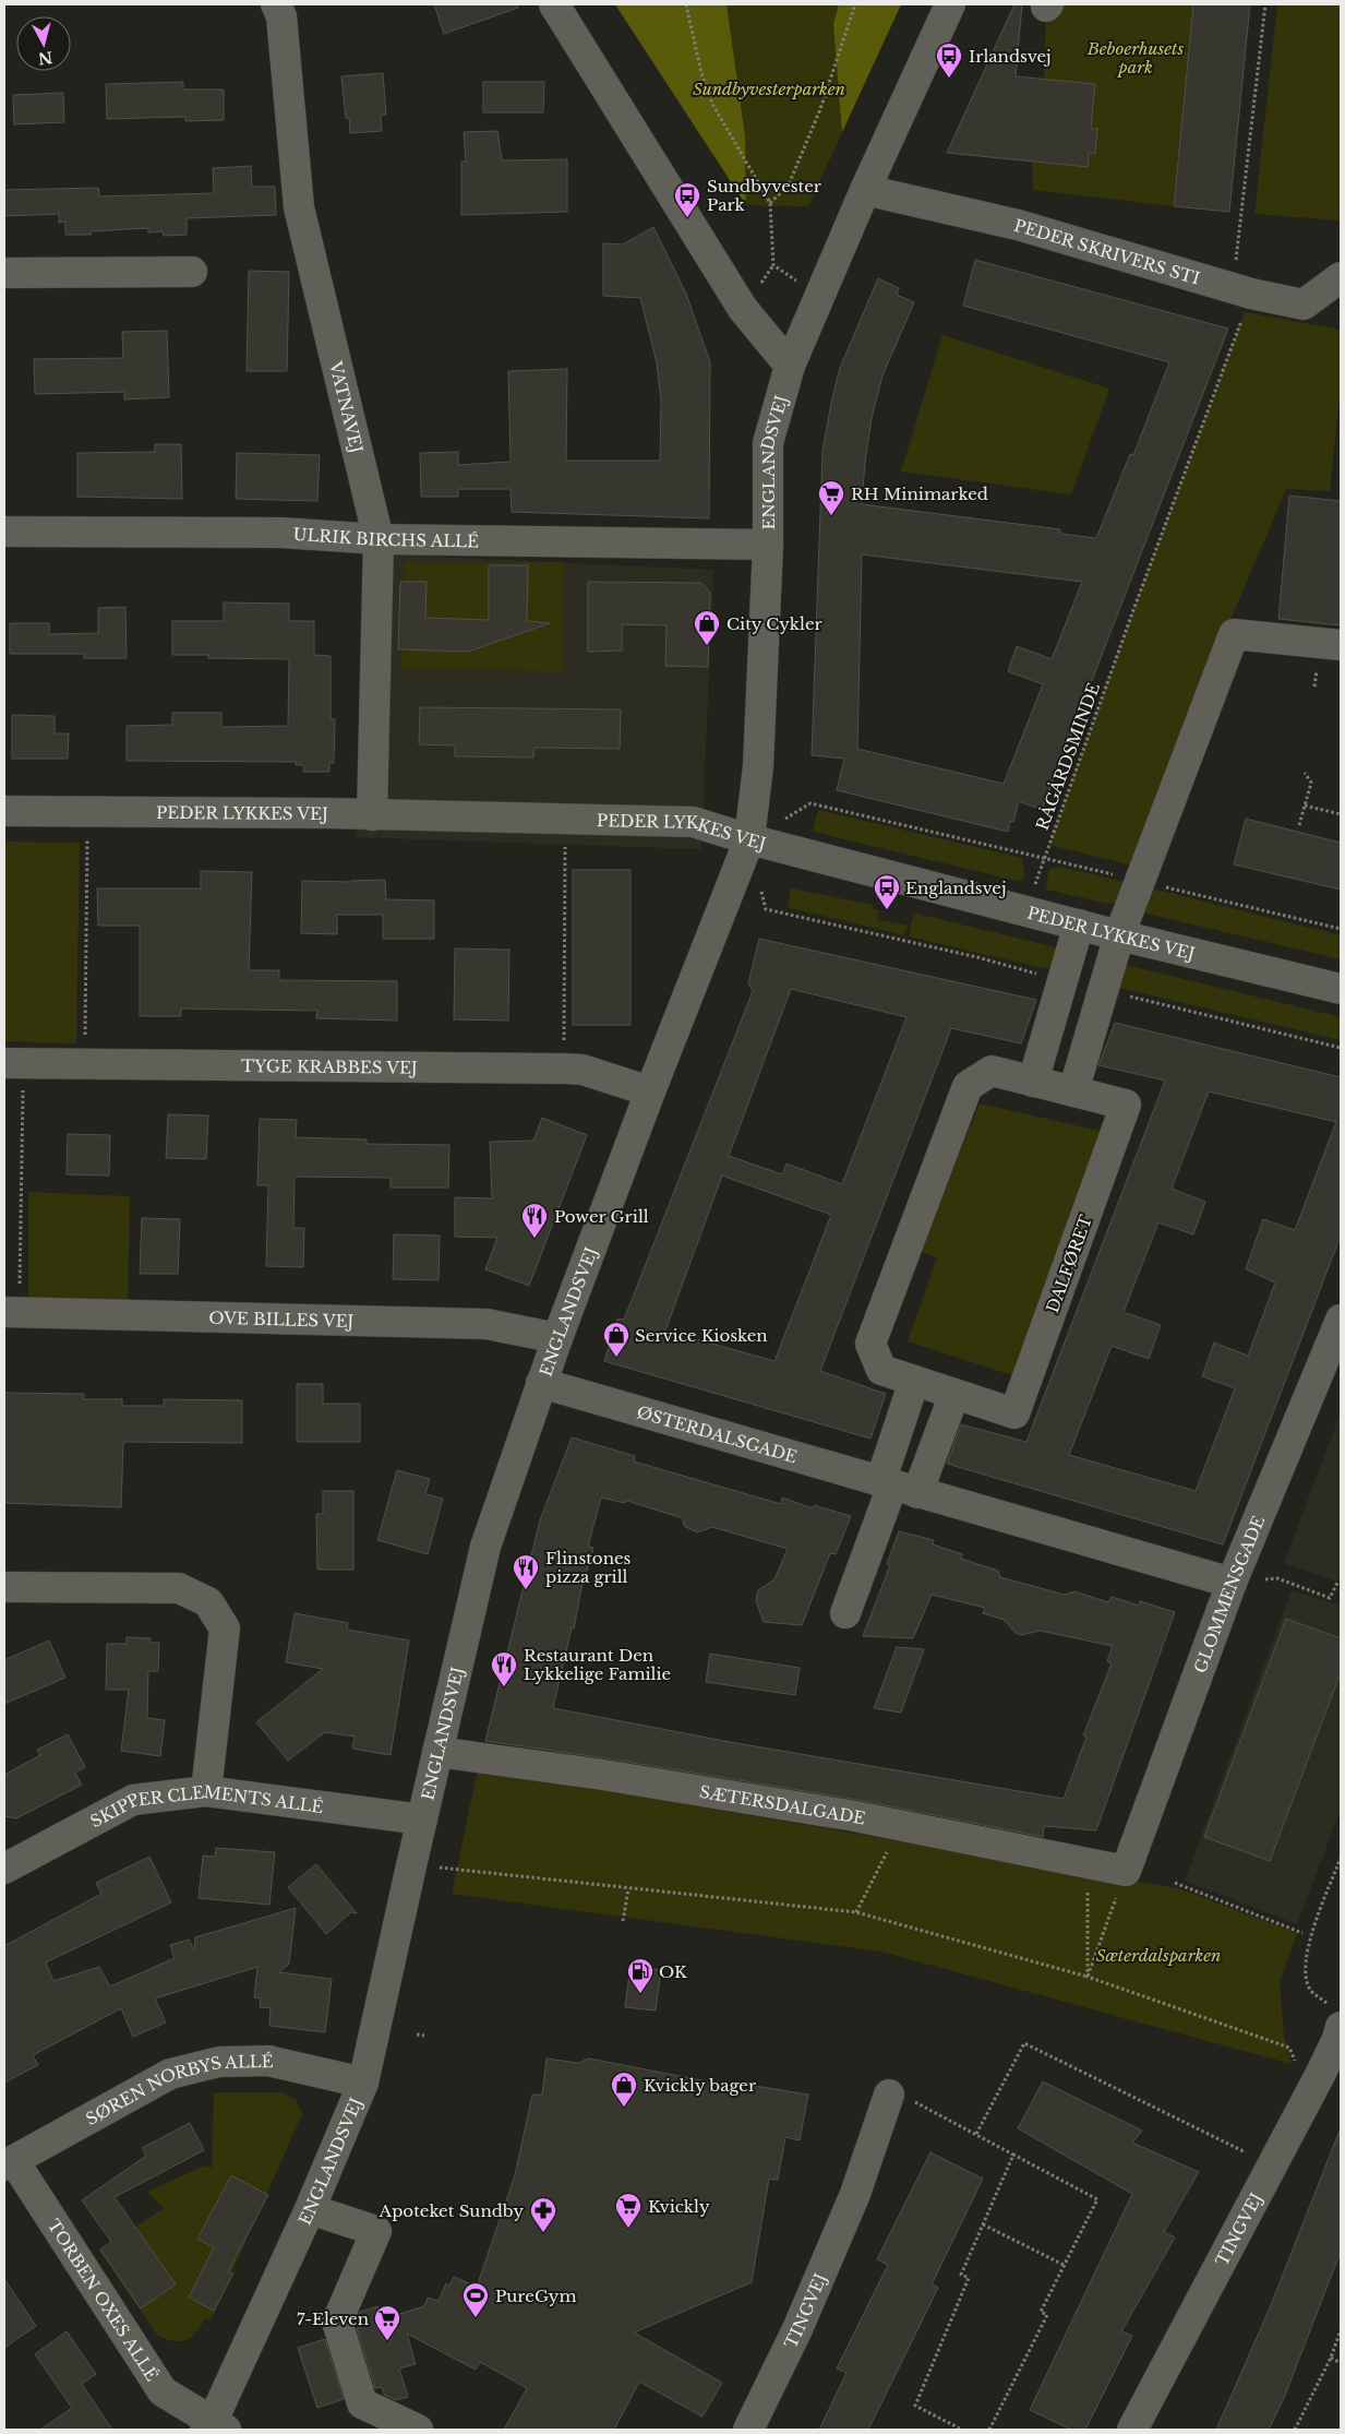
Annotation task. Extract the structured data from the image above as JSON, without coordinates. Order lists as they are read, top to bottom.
{
  "streets": {
    "street": [
      "PEDER SKRIVERS STI",
      "VATNAVEJ",
      "ENGLANDSVEJ",
      "ULRIK BIRCHS ALLÉ",
      "PEDER LYKKES VEJ",
      "TYGE KRABBES VEJ",
      "DALFØRET",
      "OVE BILLES VEJ",
      "ØSTERDALSGADE",
      "GLOMMENSGADE",
      "SÆTERSDALGADE",
      "SKIPPER CLEMENTS ALLÉ",
      "SØREN NORBYS ALLÉ",
      "TINGVEJ",
      "TORBEN OXES ALLÉ"
    ],
    "path": ["RÅGÅRDSMINDE"]
  },
  "crossings": [
    ["PEDER SKRIVERS STI", "ENGLANDSVEJ"],
    ["PEDER SKRIVERS STI", "RÅGÅRDSMINDE"],
    ["VATNAVEJ", "ULRIK BIRCHS ALLÉ"],
    ["VATNAVEJ", "PEDER LYKKES VEJ"],
    ["ENGLANDSVEJ", "ULRIK BIRCHS ALLÉ"],
    ["ENGLANDSVEJ", "PEDER LYKKES VEJ"],
    ["ENGLANDSVEJ", "TYGE KRABBES VEJ"],
    ["ENGLANDSVEJ", "OVE BILLES VEJ"],
    ["ENGLANDSVEJ", "ØSTERDALSGADE"],
    ["ENGLANDSVEJ", "SÆTERSDALGADE"],
    ["ENGLANDSVEJ", "SKIPPER CLEMENTS ALLÉ"],
    ["ENGLANDSVEJ", "SØREN NORBYS ALLÉ"],
    ["ENGLANDSVEJ", "TORBEN OXES ALLÉ"],
    ["RÅGÅRDSMINDE", "PEDER LYKKES VEJ"],
    ["ØSTERDALSGADE", "GLOMMENSGADE"],
    ["GLOMMENSGADE", "SÆTERSDALGADE"],
    ["SØREN NORBYS ALLÉ", "TORBEN OXES ALLÉ"]
  ],
  "parks": ["Beboerhusets park", "Sundbyvesterparken", "Sæterdalsparken"],
  "places": {
    "bus stop": ["Irlandsvej", "Sundbyvester Park", "Englandsvej"],
    "supermarket": ["RH Minimarked", "Kvickly", "7-Eleven"],
    "shop": ["City Cykler", "Service Kiosken", "Kvickly bager"],
    "restaurant": ["Power Grill", "Flinstones pizza grill", "Restaurant Den Lykkelige Familie"],
    "fuel station": ["OK"],
    "pharmacy": ["Apoteket Sundby"],
    "sports": ["PureGym"]
  },
  "north": "bottom"
}
